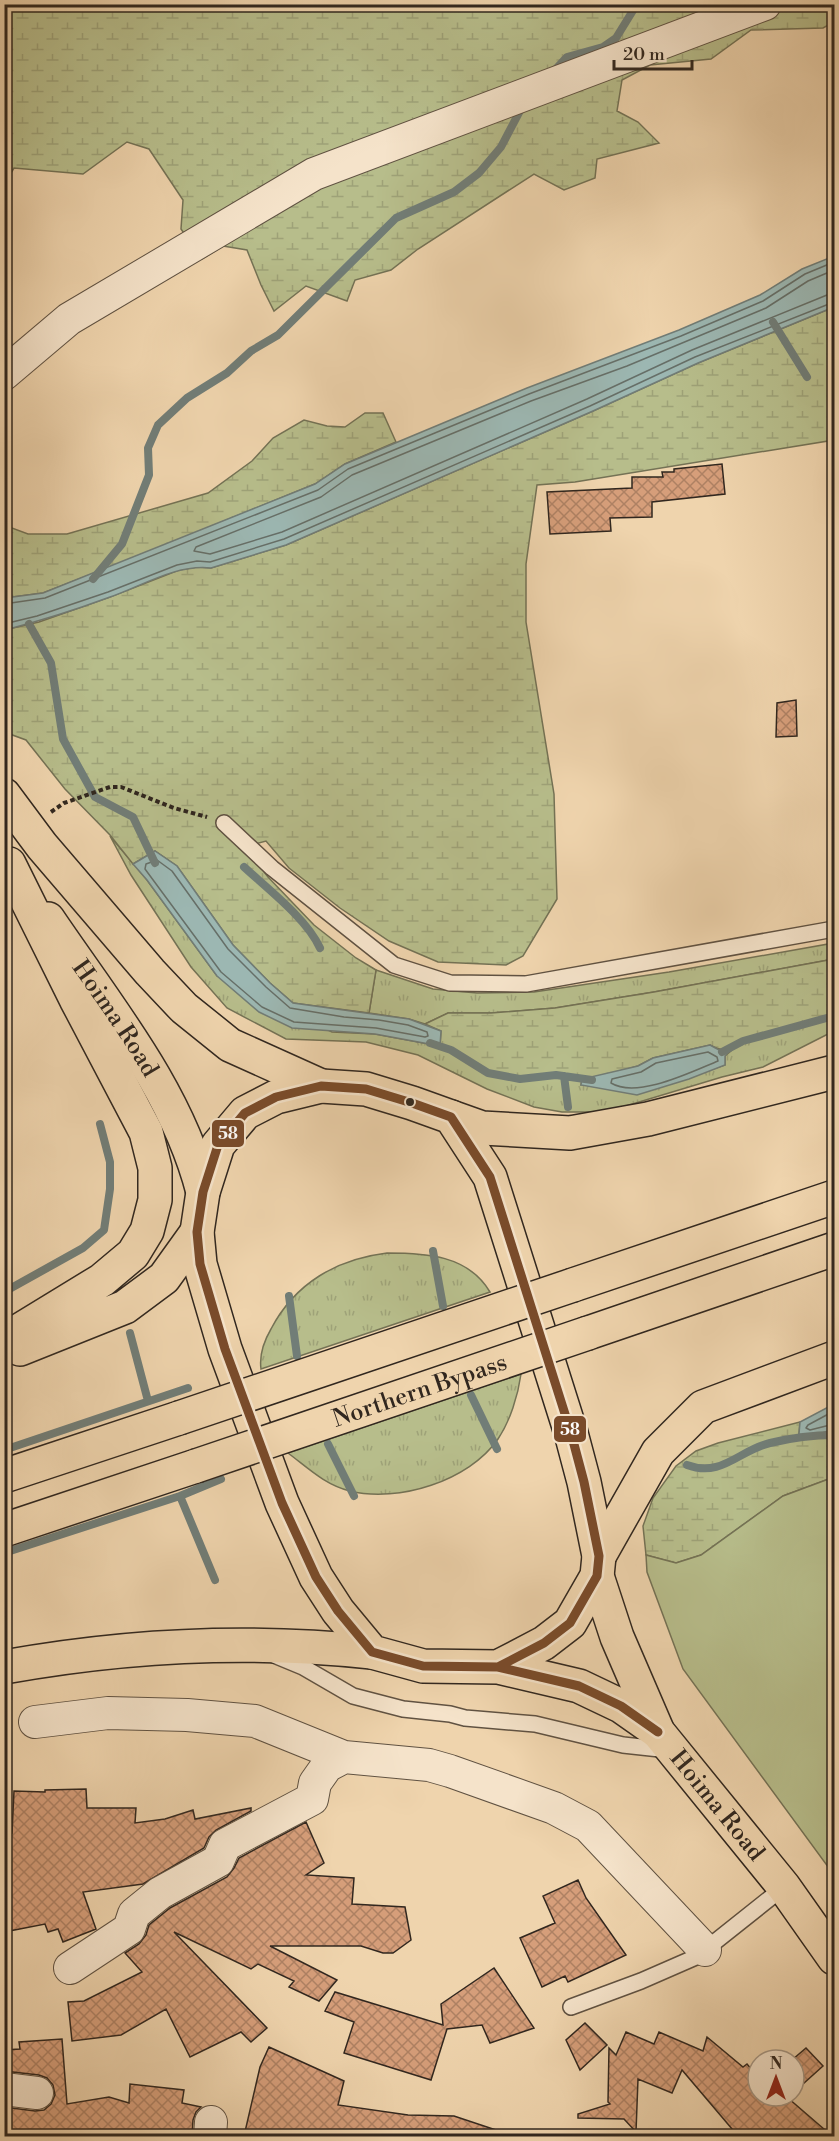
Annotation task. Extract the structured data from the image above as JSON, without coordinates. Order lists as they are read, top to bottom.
{
  "streets": {
    "main road": ["Hoima Road", "Northern Bypass"]
  },
  "lines": ["transit line 58"],
  "scale_bar": "20 m",
  "north": "top"
}
